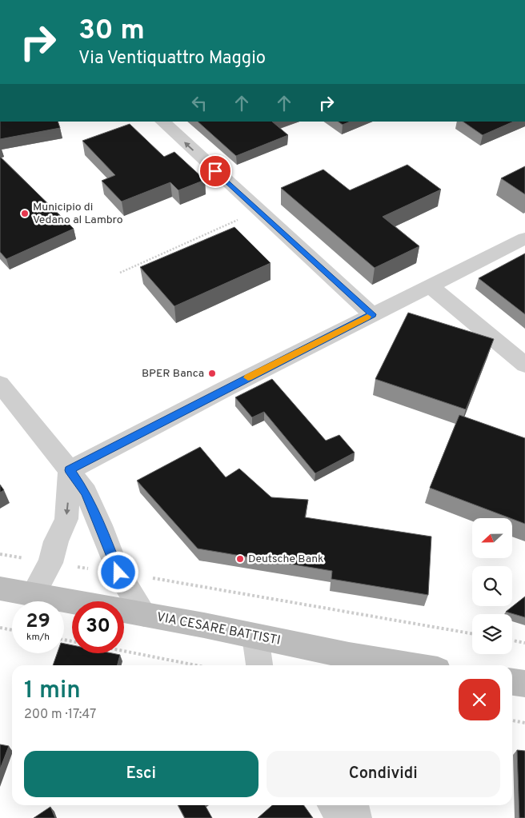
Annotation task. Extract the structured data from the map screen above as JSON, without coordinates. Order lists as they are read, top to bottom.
{
  "streets": {
    "main road": ["VIA CESARE BATTISTI"]
  },
  "places": ["Municipio di Vedano al Lambro", "BPER Banca", "Deutsche Bank"],
  "north": "left",
  "page": {
    "turn": ["30 m", "Via Ventiquattro Maggio"],
    "speed": "29 km/h",
    "limit": "30",
    "heading": ["1 min", "200 m · 17:47"],
    "buttons": ["Esci", "Condividi"]
  }
}
